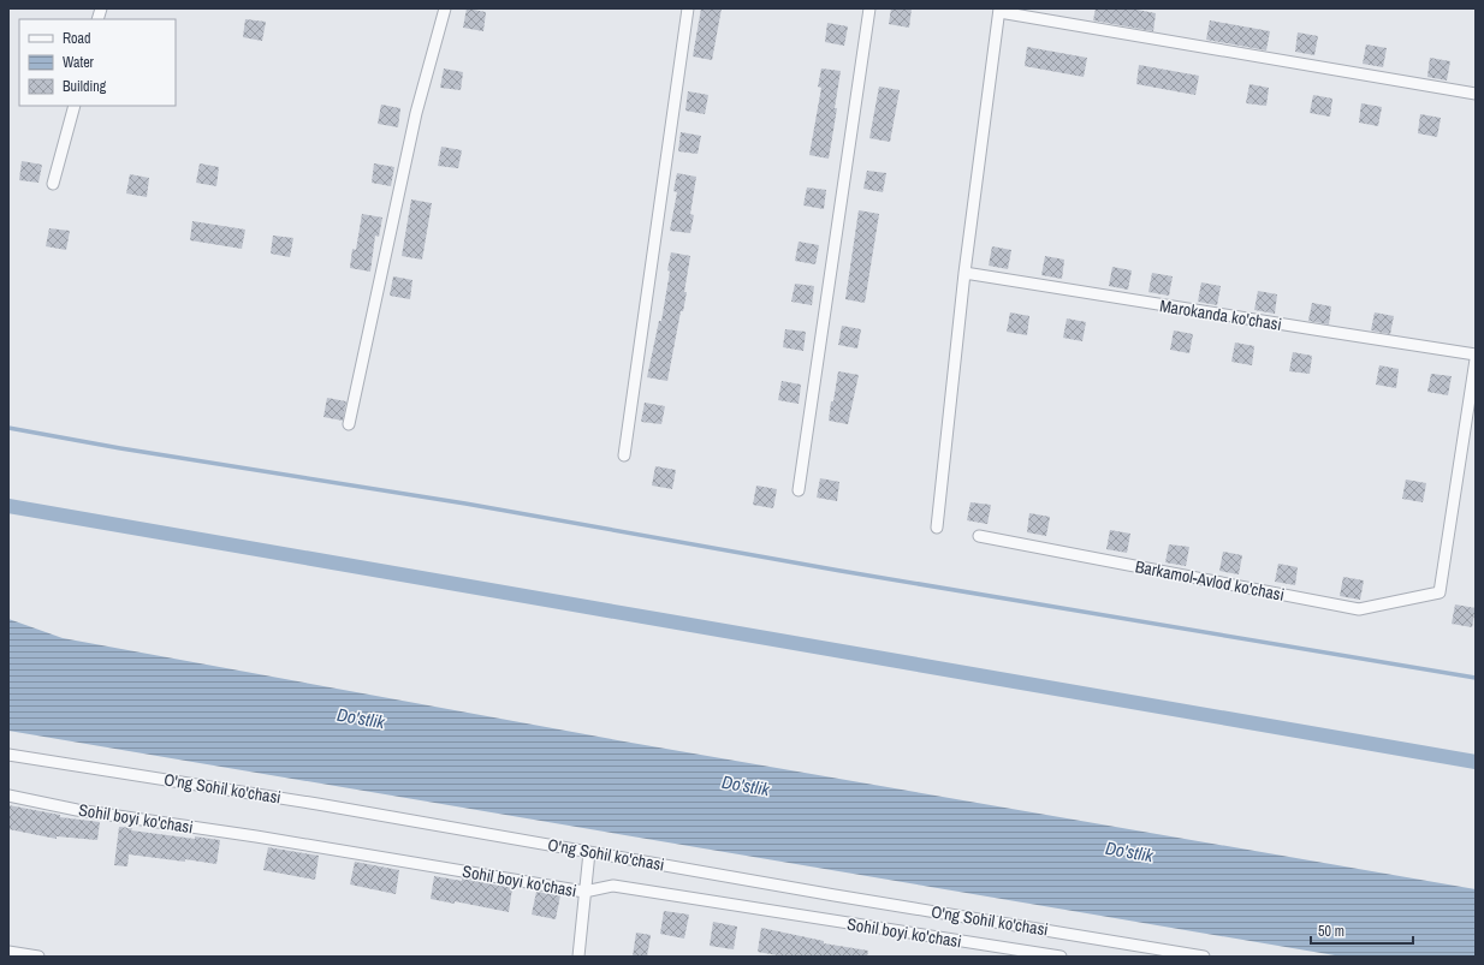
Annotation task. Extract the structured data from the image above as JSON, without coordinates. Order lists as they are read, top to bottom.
{
  "streets": {
    "street": [
      "Marokanda ko'chasi",
      "Barkamol-Avlod ko'chasi",
      "O'ng Sohil ko'chasi",
      "Sohil boyi ko'chasi"
    ]
  },
  "water": ["Do'stlik"],
  "legend": ["Road", "Water", "Building"],
  "scale_bar": "50 m"
}
